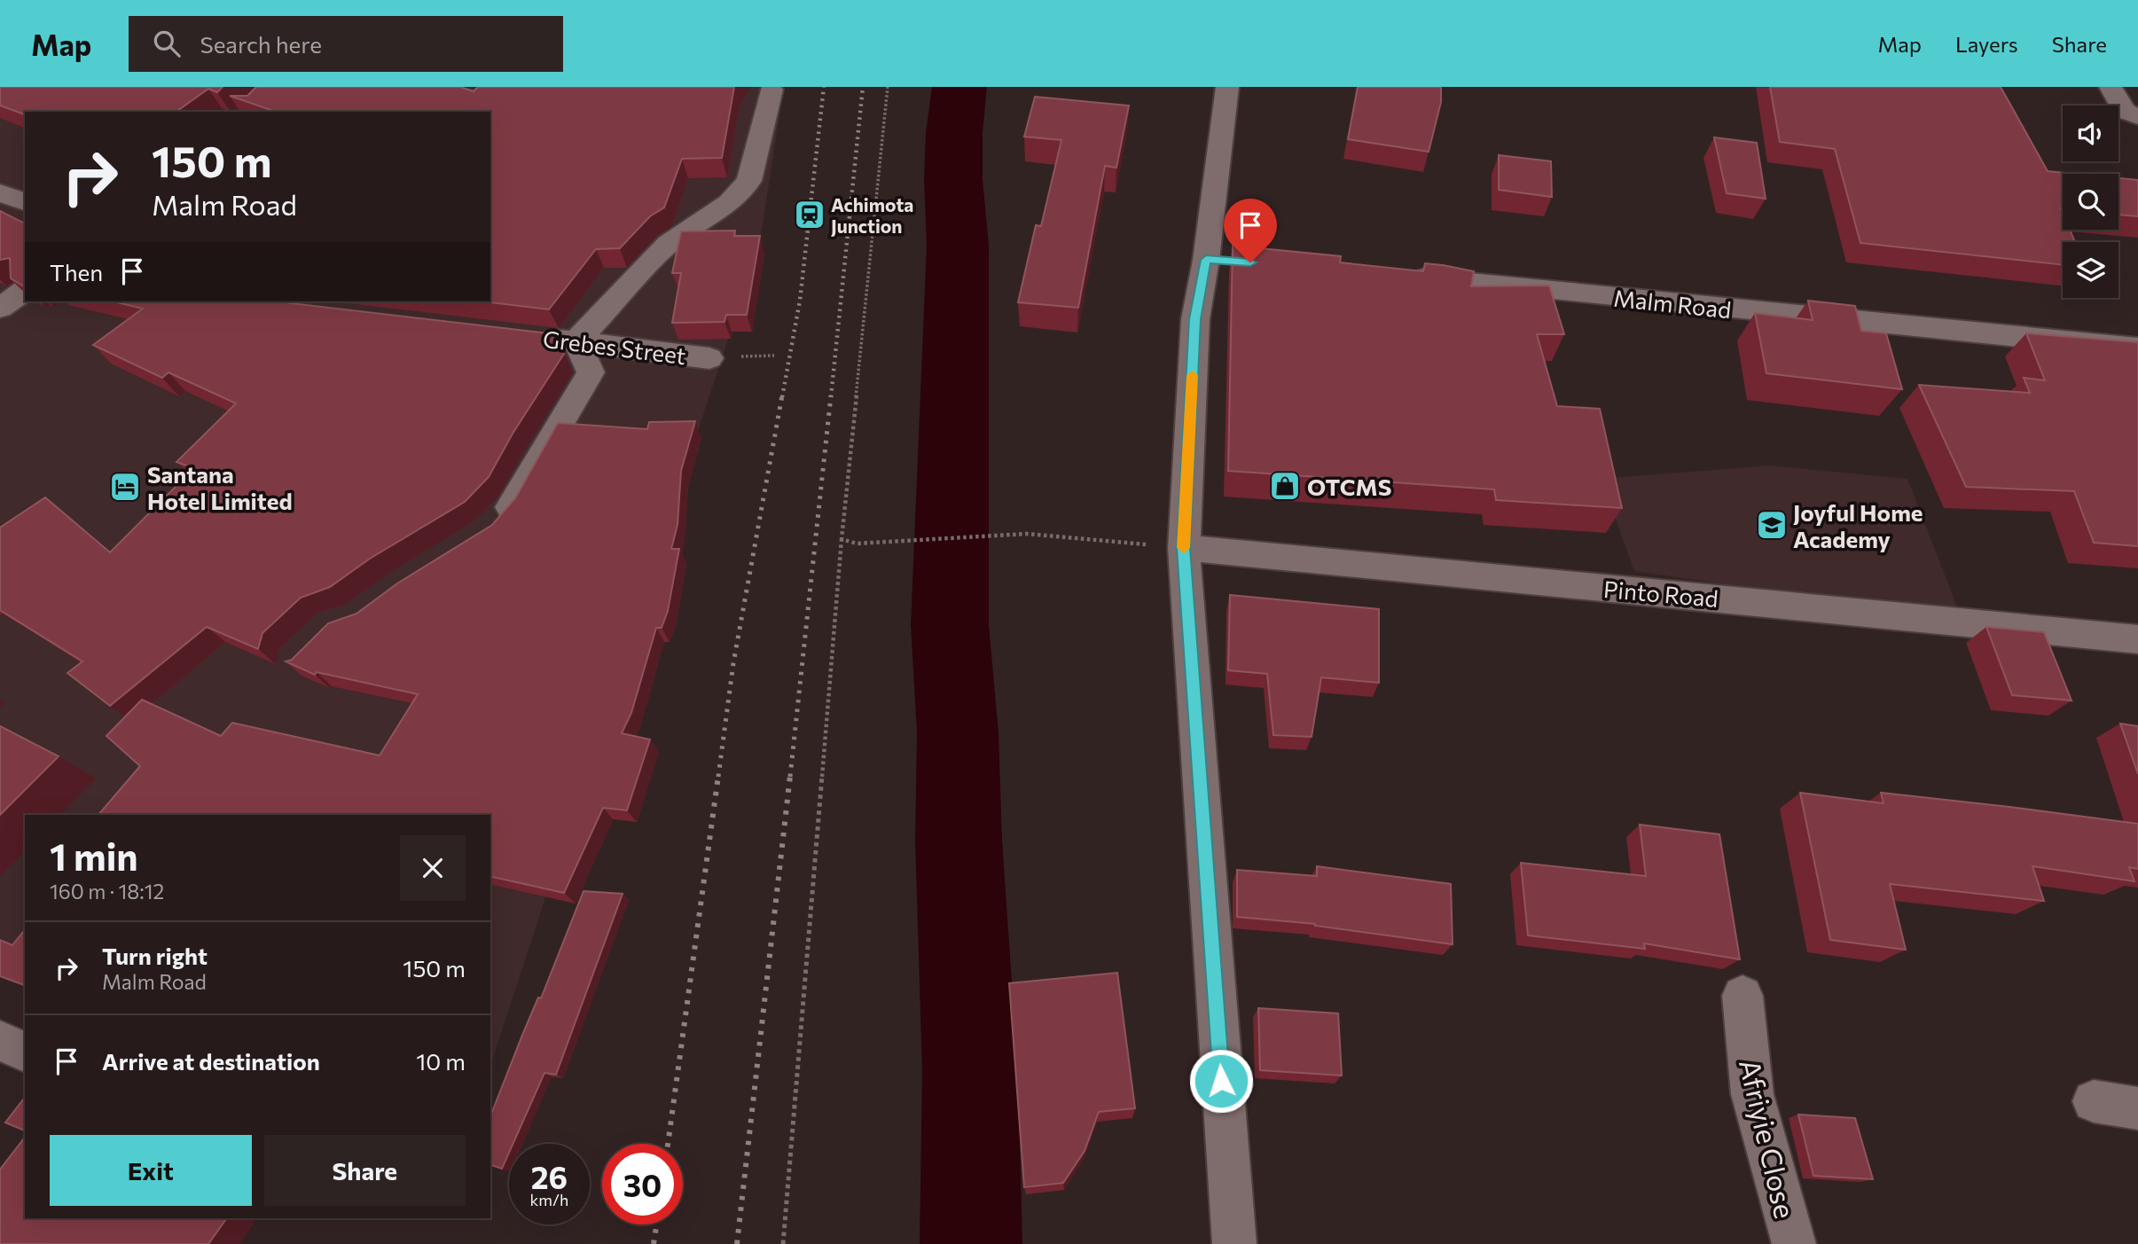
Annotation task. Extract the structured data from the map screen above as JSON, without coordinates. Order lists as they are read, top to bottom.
{
  "streets": {
    "street": [
      "Malm Road",
      "Grebes Street",
      "Pinto Road",
      "Afriyie Close"
    ]
  },
  "places": {
    "station": ["Achimota Junction"],
    "shop": ["OTCMS"],
    "hotel": ["Santana Hotel Limited"],
    "school or university": ["Joyful Home Academy"]
  },
  "page": {
    "header": "Map",
    "search": "Search here",
    "nav": ["Map", "Layers", "Share"],
    "turn": ["150 m", "Malm Road"],
    "then": "Then",
    "heading": ["1 min", "160 m · 18:12"],
    "list": [
      {
        "name": "Turn right",
        "note": "Malm Road",
        "value": "150 m"
      },
      {
        "name": "Arrive at destination",
        "value": "10 m"
      }
    ],
    "buttons": ["Exit", "Share"],
    "speed": "26 km/h",
    "limit": "30"
  }
}
